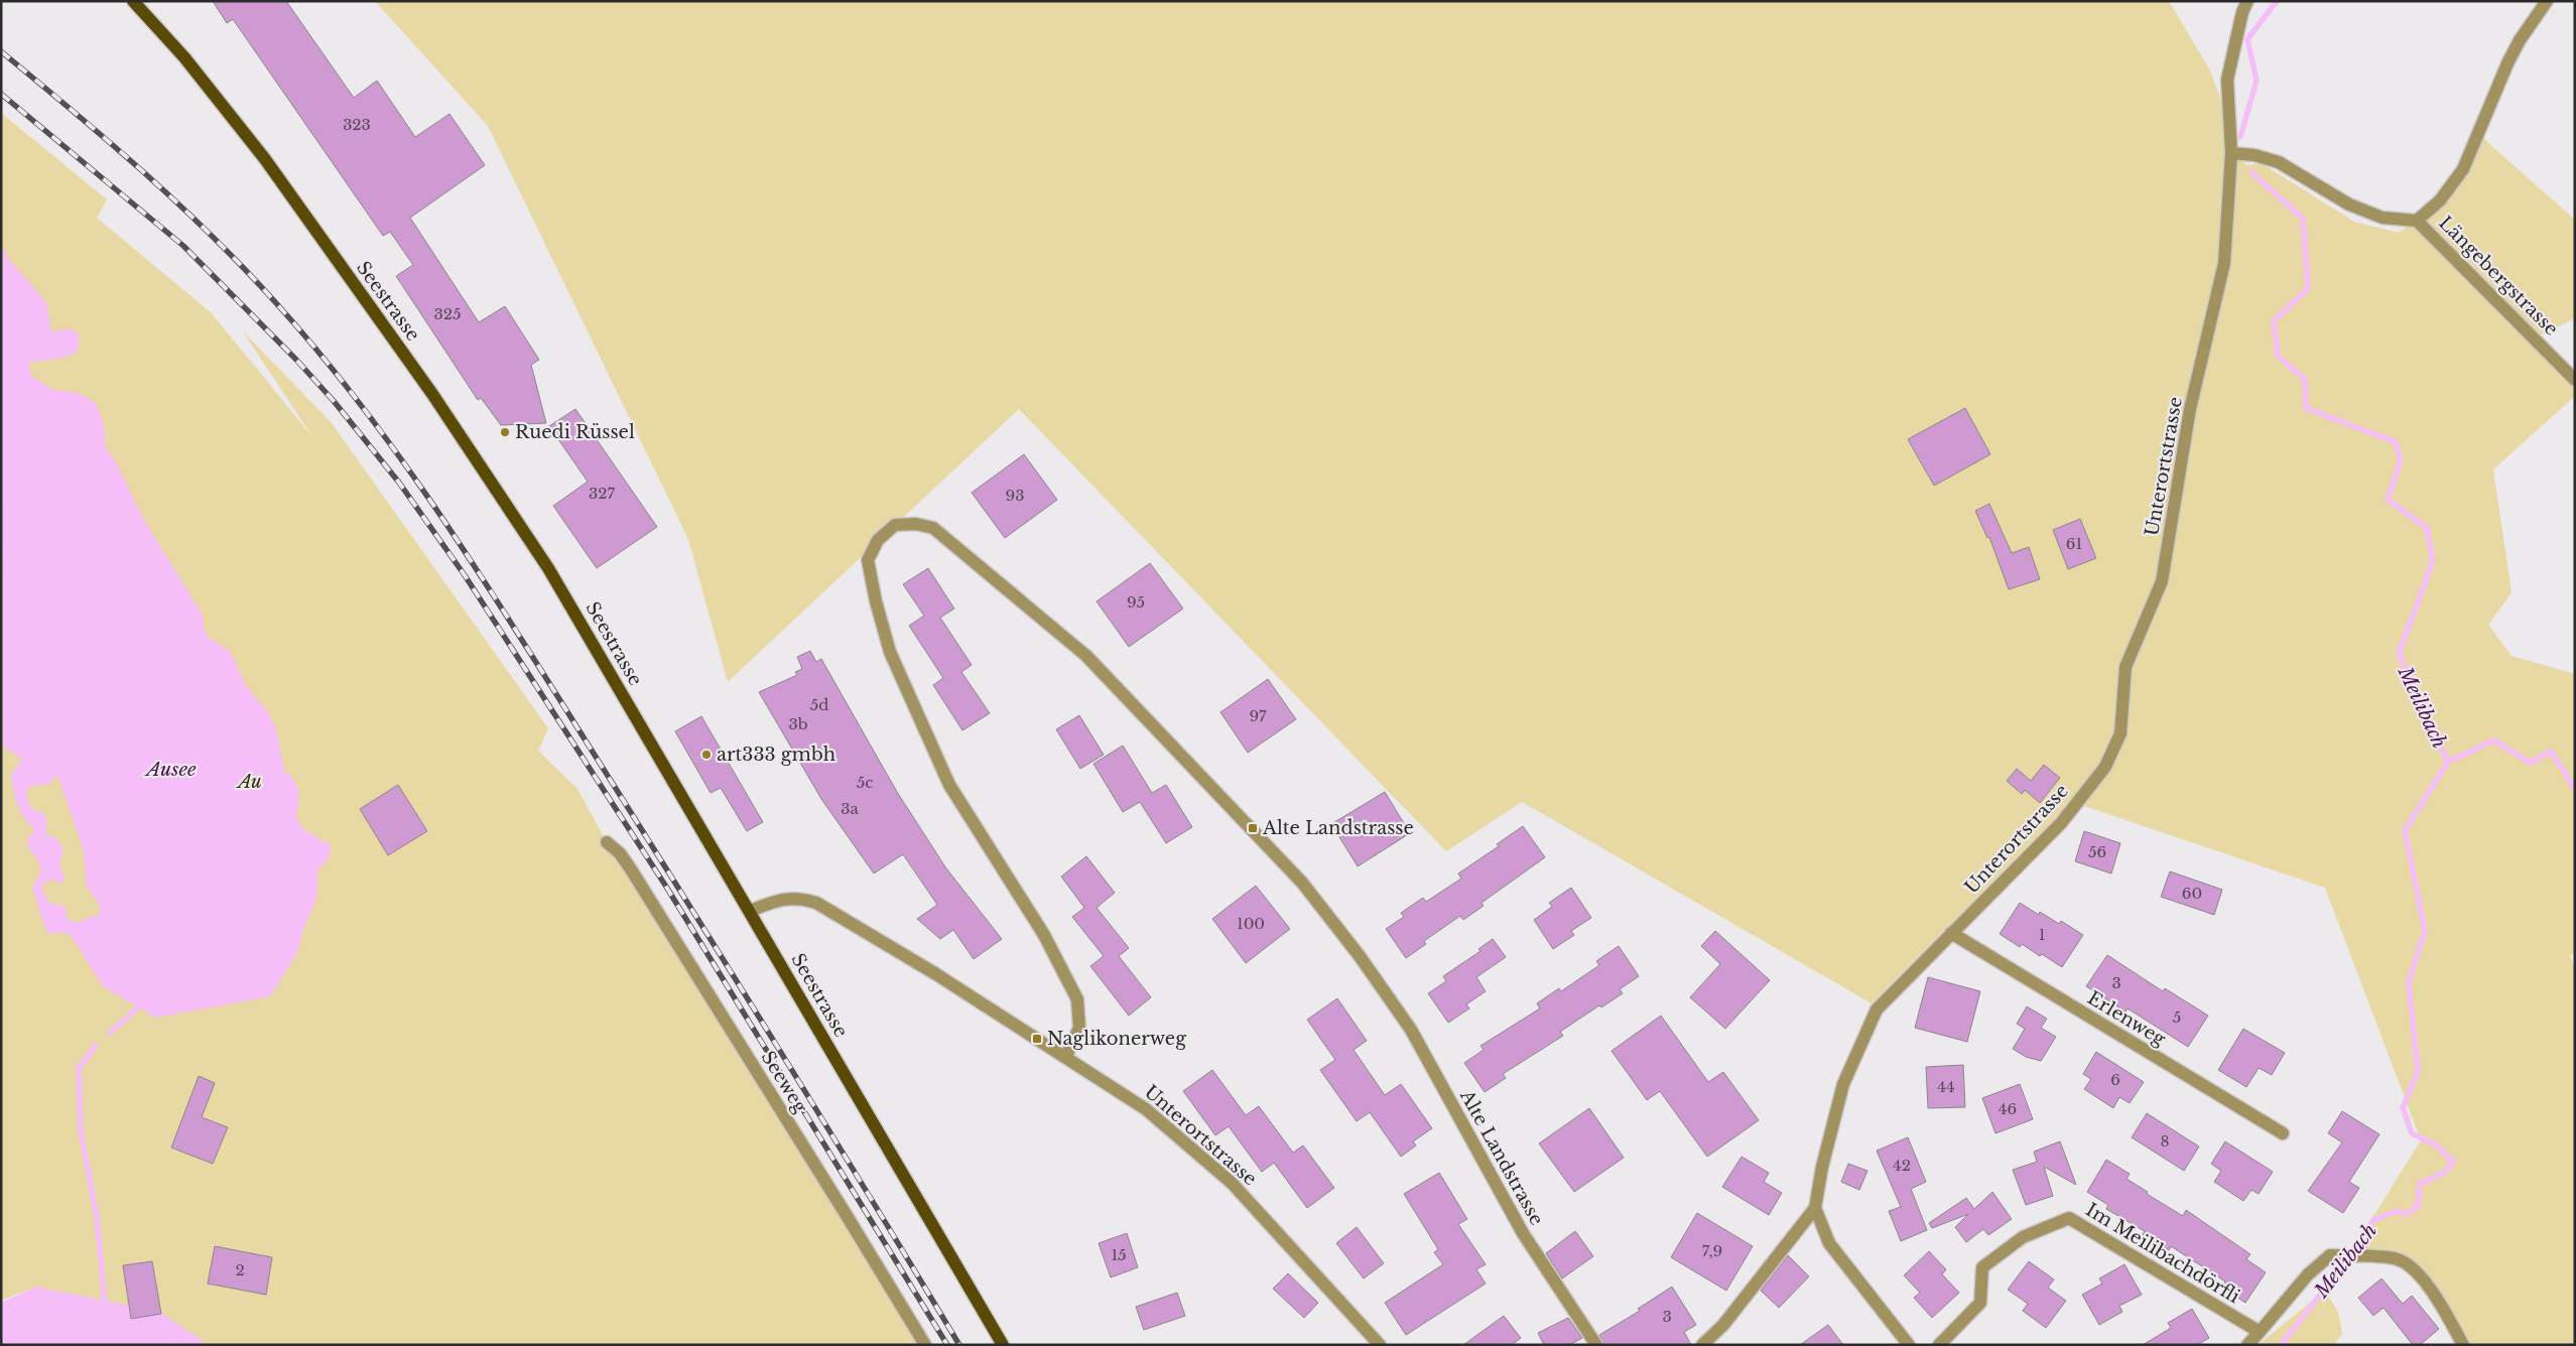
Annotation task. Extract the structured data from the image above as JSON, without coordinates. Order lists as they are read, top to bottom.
{
  "streets": {
    "main road": ["Seestrasse"],
    "street": [
      "Längebergstrasse",
      "Unterortstrasse",
      "Erlenweg",
      "Seeweg",
      "Alte Landstrasse",
      "Im Meilibachdörfli"
    ]
  },
  "crossings": [
    ["Seestrasse", "Unterortstrasse"],
    ["Unterortstrasse", "Erlenweg"],
    ["Unterortstrasse", "Alte Landstrasse"]
  ],
  "water": ["Meilibach", "Ausee"],
  "parks": ["Au"],
  "places": {
    "other": ["Ruedi Rüssel", "art333 gmbh"],
    "transit": ["Alte Landstrasse", "Naglikonerweg"]
  },
  "house_numbers": [
    "323",
    "325",
    "327",
    "93",
    "61",
    "95",
    "5d",
    "97",
    "3b",
    "5c",
    "3a",
    "56",
    "60",
    "100",
    "1",
    "3",
    "5",
    "6",
    "44",
    "46",
    "8",
    "42",
    "7,9",
    "15",
    "2",
    "3"
  ]
}
